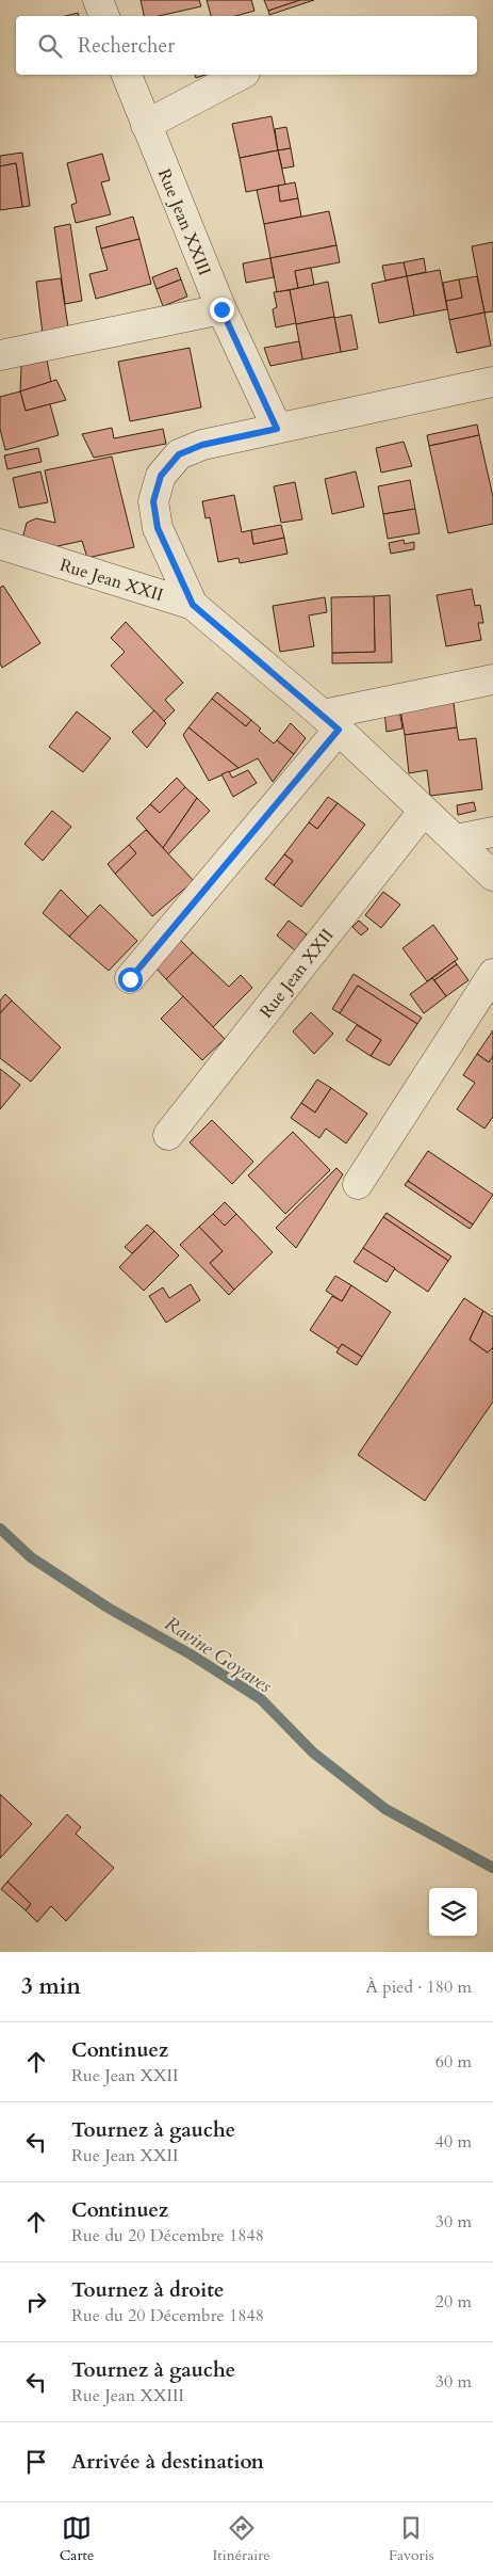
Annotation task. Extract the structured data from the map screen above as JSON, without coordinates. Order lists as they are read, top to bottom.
{
  "streets": {
    "street": ["Rue Jean XXIII", "Rue Jean XXII"]
  },
  "water": ["Ravine Goyaves"],
  "page": {
    "search": "Rechercher",
    "heading": ["3 min", "À pied · 180 m"],
    "list": [
      ["Continuez", "Rue Jean XXII", "60 m"],
      ["Tournez à gauche", "Rue Jean XXII", "40 m"],
      ["Continuez", "Rue du 20 Décembre 1848", "30 m"],
      ["Tournez à droite", "Rue du 20 Décembre 1848", "20 m"],
      ["Tournez à gauche", "Rue Jean XXIII", "30 m"],
      "Arrivée à destination"
    ],
    "nav": ["Carte", "Itinéraire", "Favoris"]
  }
}
